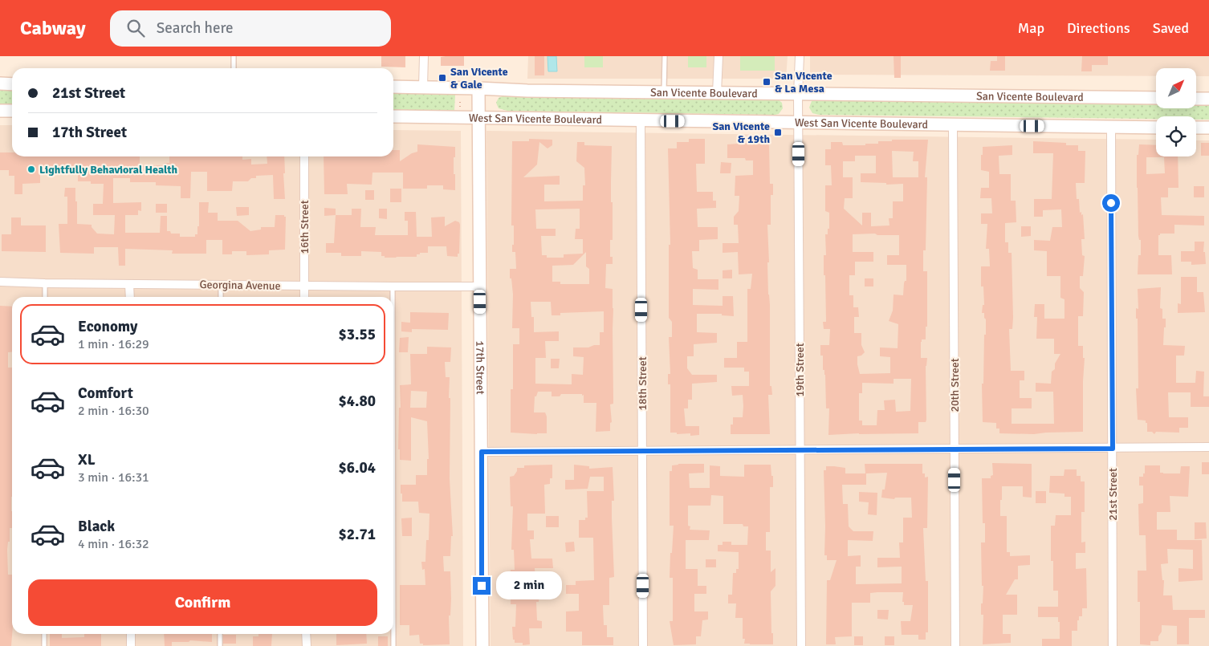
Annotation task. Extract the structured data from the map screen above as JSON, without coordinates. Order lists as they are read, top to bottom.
{
  "streets": {
    "main road": ["San Vicente Boulevard", "West San Vicente Boulevard", "17th Street"],
    "street": [
      "16th Street",
      "Georgina Avenue",
      "19th Street",
      "18th Street",
      "20th Street",
      "21st Street"
    ]
  },
  "crossings": [
    ["San Vicente Boulevard", "17th Street"],
    ["San Vicente Boulevard", "19th Street"],
    ["West San Vicente Boulevard", "17th Street"],
    ["West San Vicente Boulevard", "19th Street"],
    ["West San Vicente Boulevard", "18th Street"],
    ["West San Vicente Boulevard", "20th Street"],
    ["West San Vicente Boulevard", "21st Street"],
    ["16th Street", "Georgina Avenue"],
    ["Georgina Avenue", "17th Street"]
  ],
  "places": {
    "transit": ["San Vicente & Gale", "San Vicente & La Mesa", "San Vicente & 19th"],
    "other": ["Lightfully Behavioral Health"]
  },
  "north": "top right",
  "page": {
    "header": "Cabway",
    "search": "Search here",
    "nav": ["Map", "Directions", "Saved"],
    "banner": ["21st Street", "17th Street"],
    "list": [
      {
        "name": "Economy",
        "note": "1 min · 16:29",
        "value": "$3.55"
      },
      {
        "name": "Comfort",
        "note": "2 min · 16:30",
        "value": "$4.80"
      },
      {
        "name": "XL",
        "note": "3 min · 16:31",
        "value": "$6.04"
      },
      {
        "name": "Black",
        "note": "4 min · 16:32",
        "value": "$2.71"
      }
    ],
    "bubble": "2 min",
    "buttons": "Confirm"
  }
}
